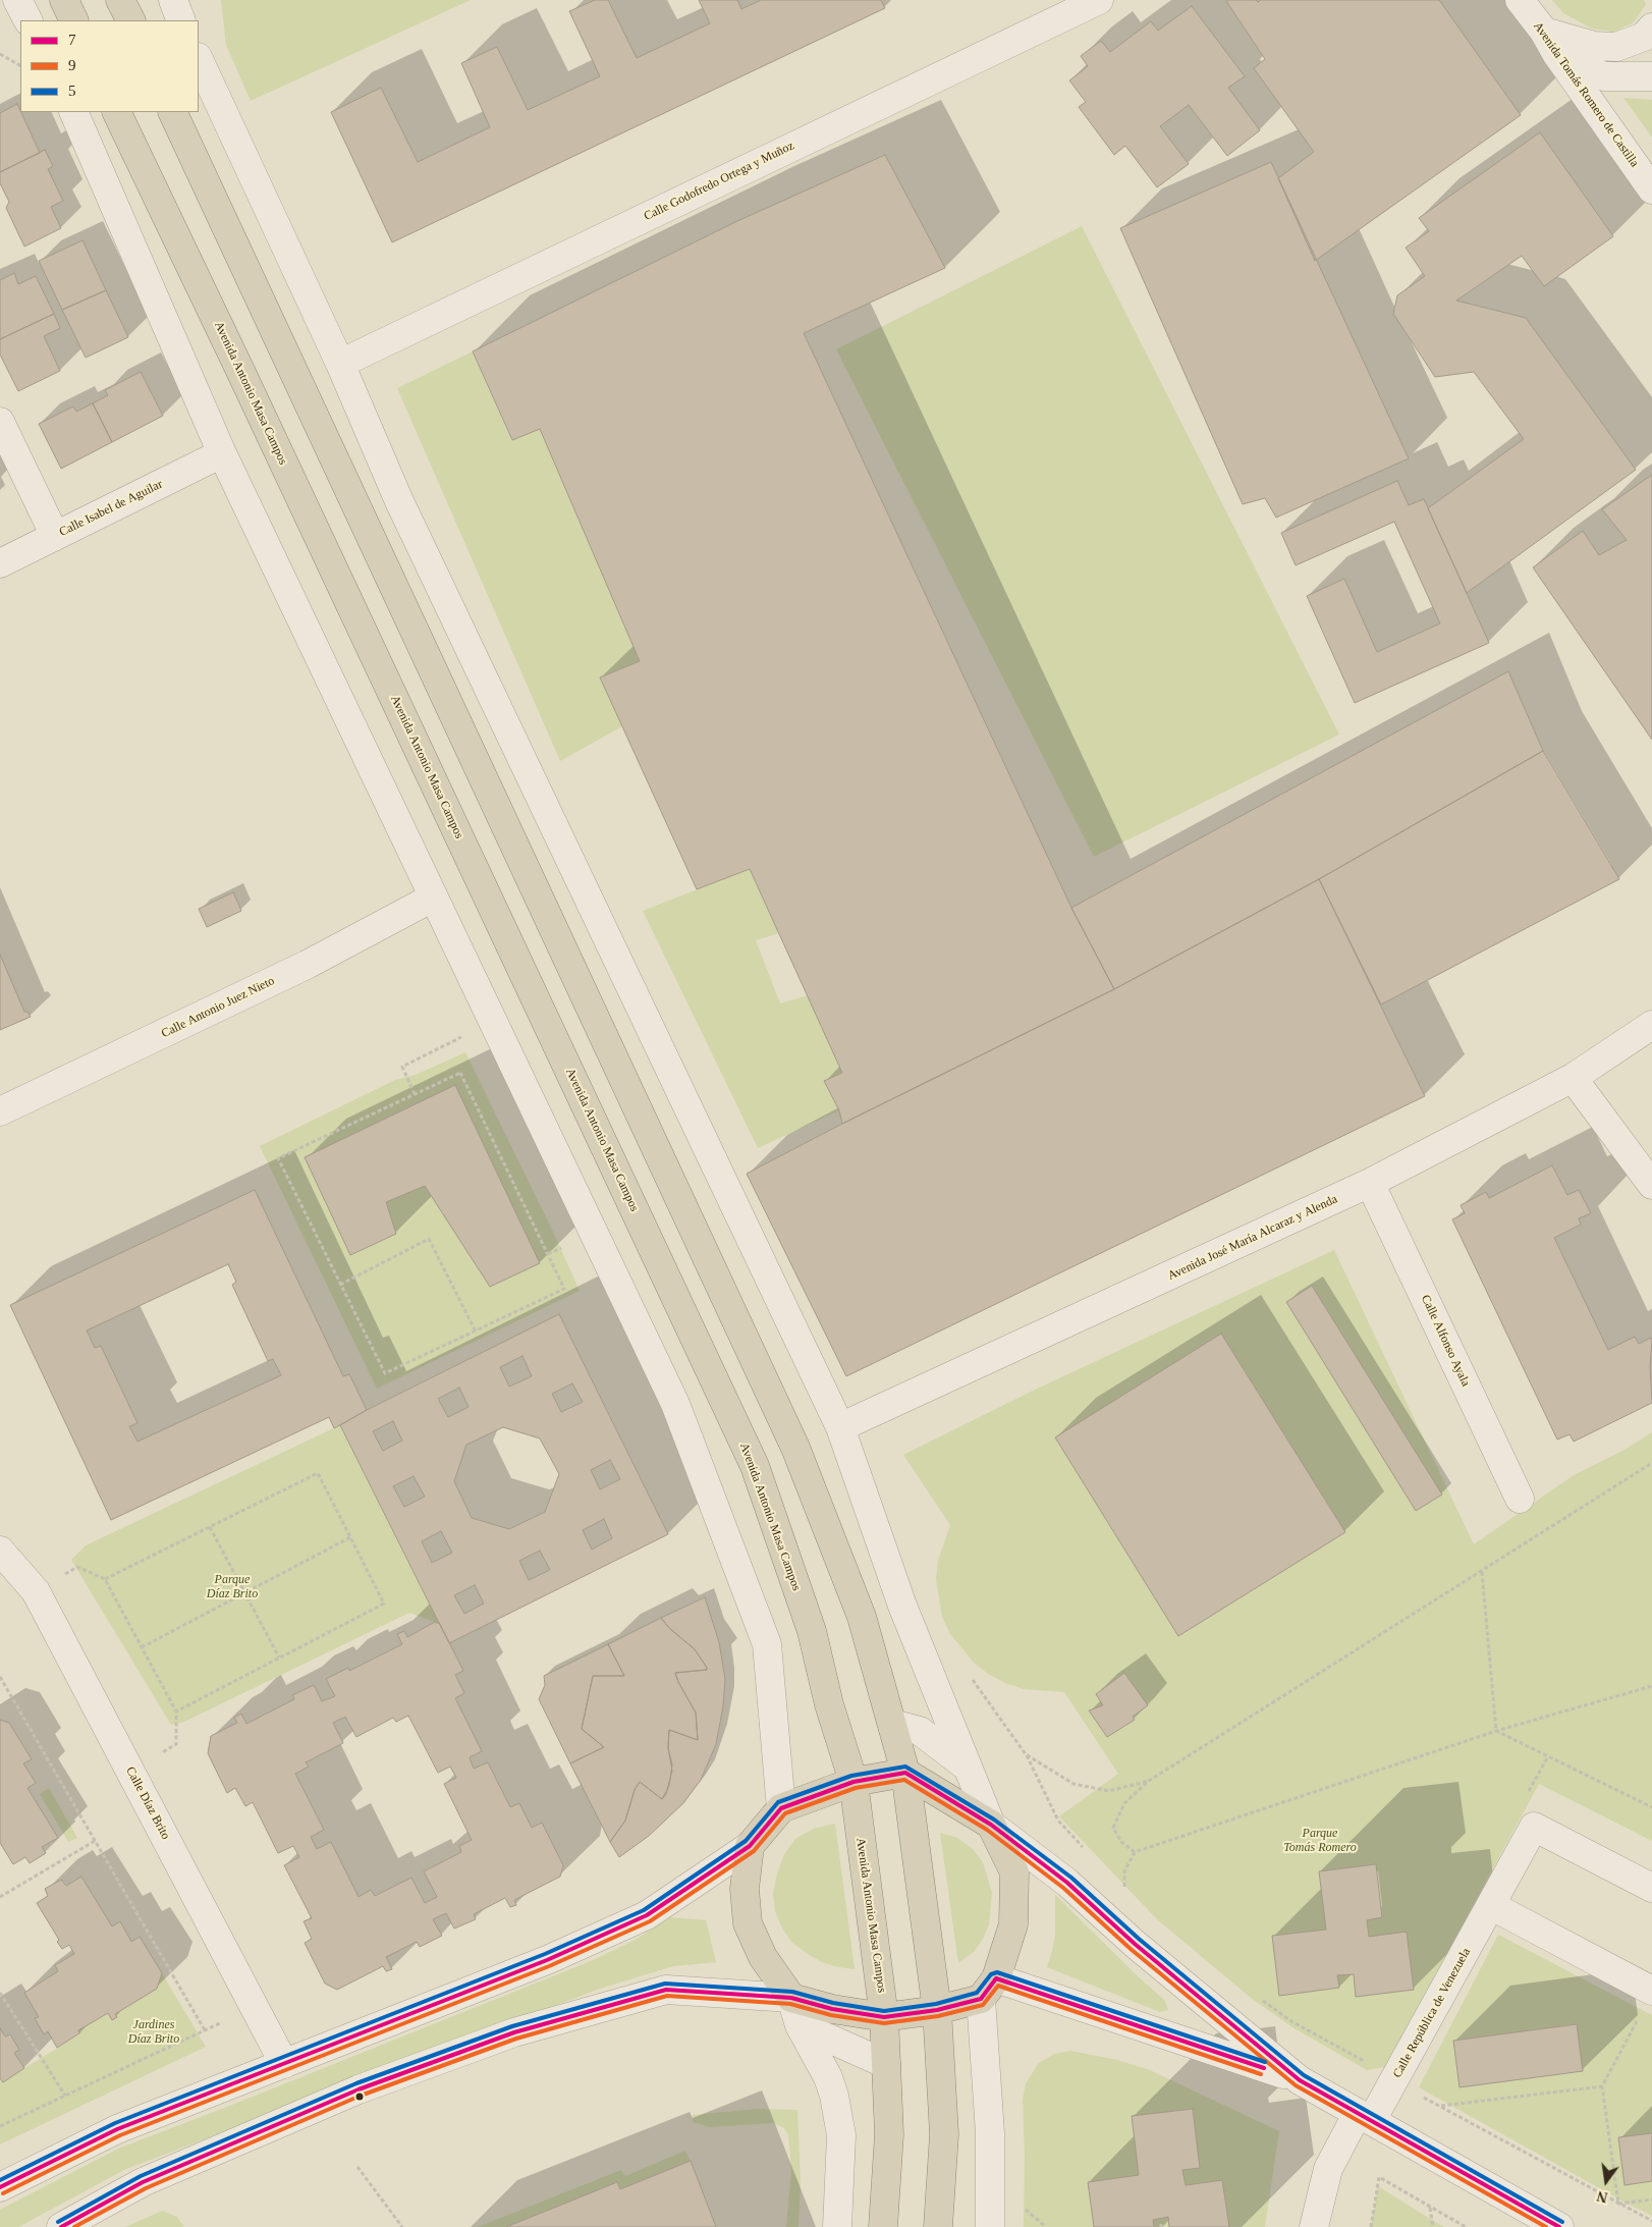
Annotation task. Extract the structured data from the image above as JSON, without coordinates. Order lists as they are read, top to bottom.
{
  "streets": {
    "highway": ["Avenida Antonio Masa Campos"],
    "street": [
      "Avenida Tomás Romero de Castilla",
      "Calle Godofredo Ortega y Muñoz",
      "Calle Isabel de Aguilar",
      "Calle Antonio Juez Nieto",
      "Avenida José María Alcaraz y Alenda",
      "Calle Alfonso Ayala",
      "Calle Díaz Brito",
      "Calle República de Venezuela"
    ]
  },
  "crossings": [
    ["Avenida José María Alcaraz y Alenda", "Calle Alfonso Ayala"]
  ],
  "parks": ["Parque Díaz Brito", "Parque Tomás Romero", "Jardines Díaz Brito"],
  "lines": ["transit line 5", "transit line 7", "transit line 9"],
  "legend": ["7", "9", "5"],
  "north": "bottom"
}
